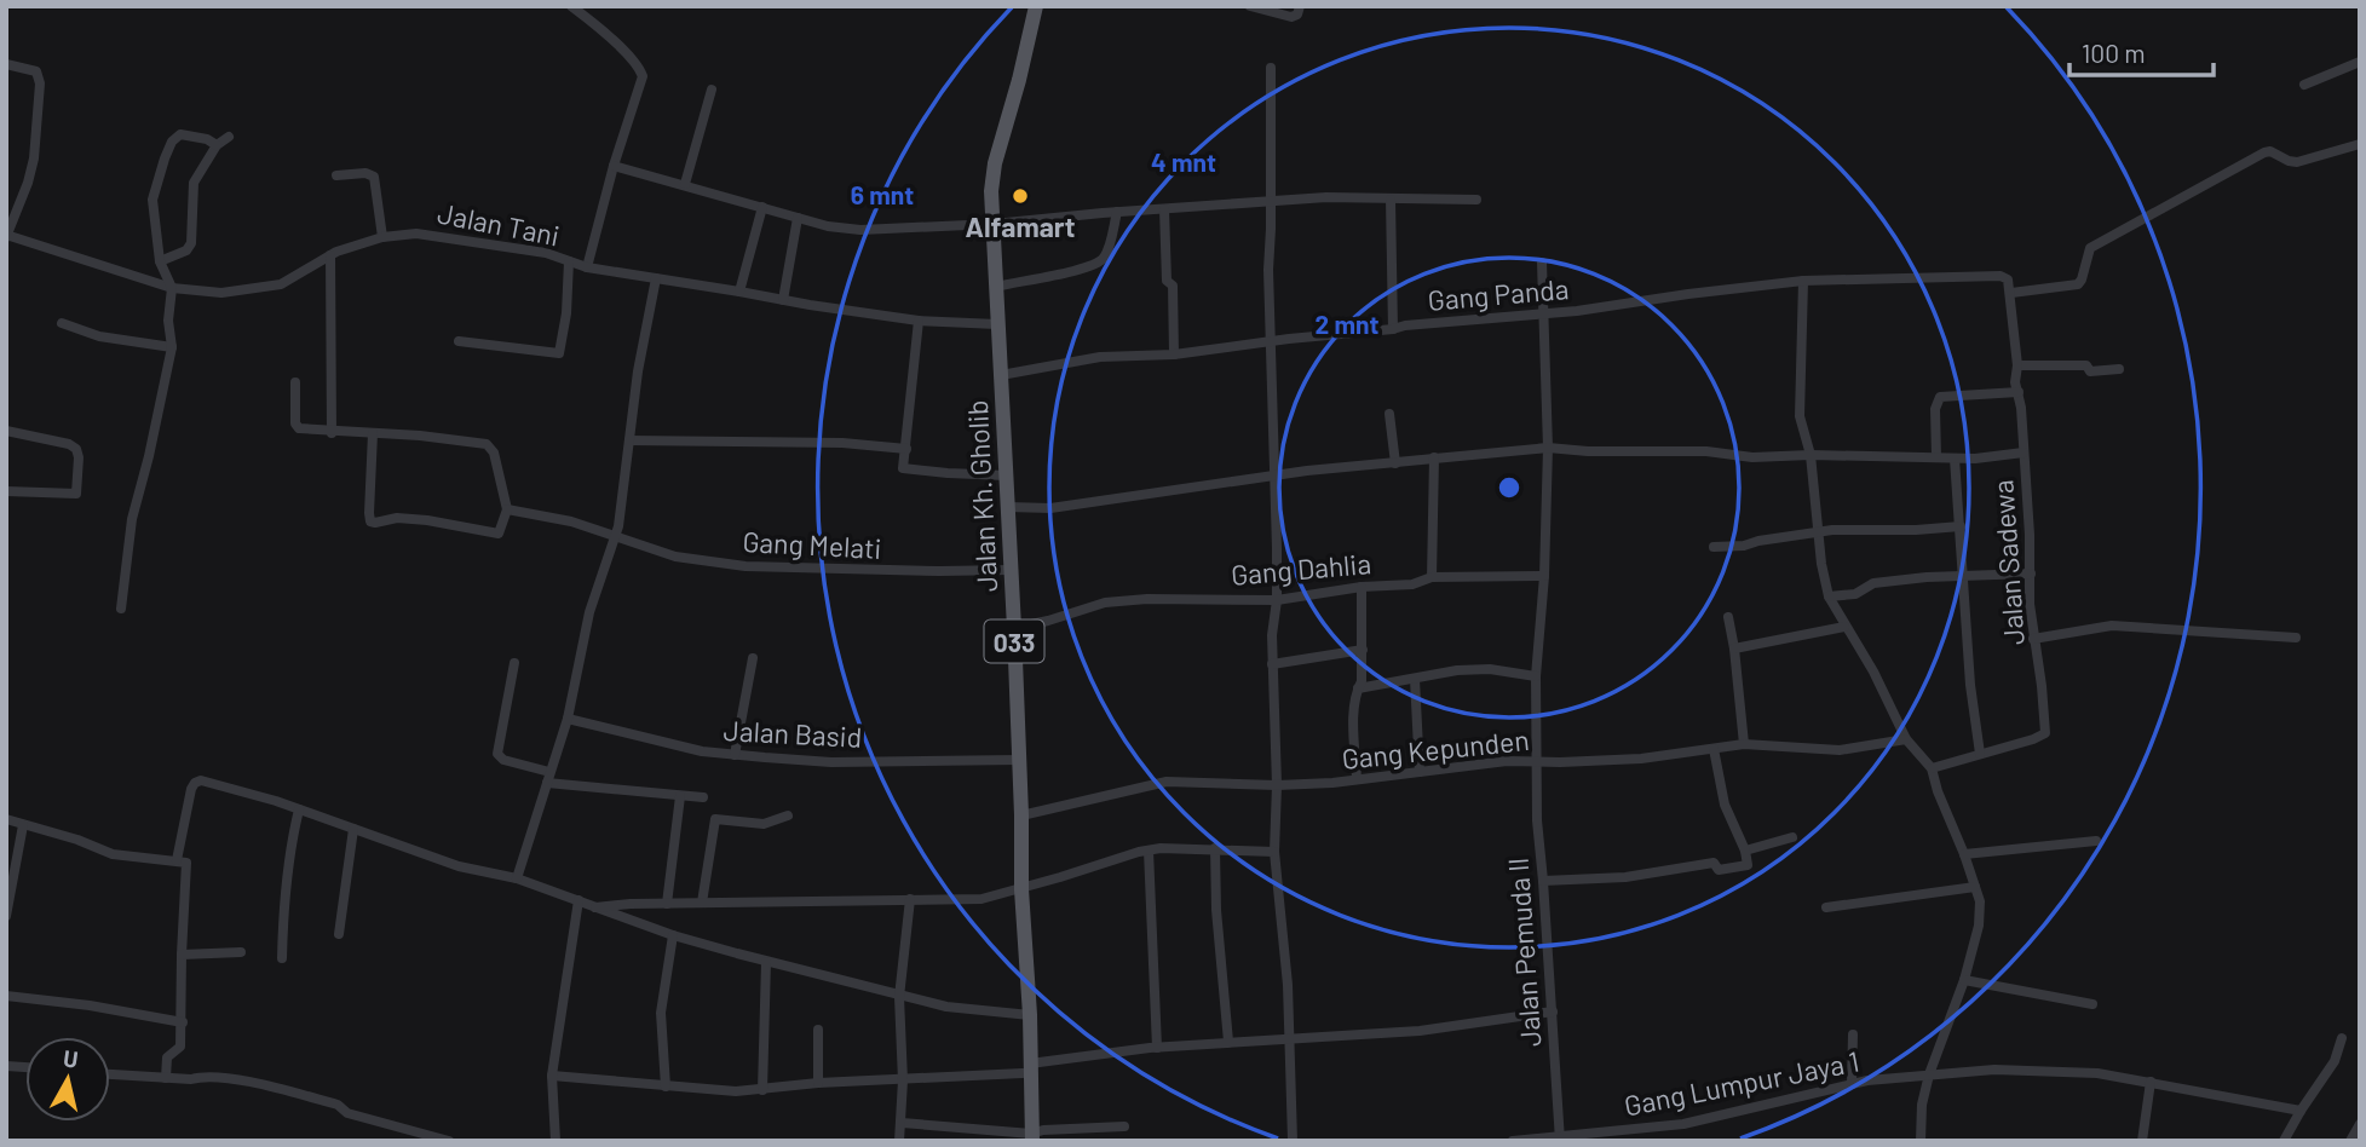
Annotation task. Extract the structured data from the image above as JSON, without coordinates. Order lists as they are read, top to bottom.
{
  "streets": {
    "main road": ["Jalan Kh. Gholib", "033"],
    "street": [
      "Jalan Tani",
      "Gang Panda",
      "Gang Melati",
      "Jalan Sadewa",
      "Gang Dahlia",
      "Jalan Basid",
      "Gang Kepunden",
      "Jalan Pemuda II",
      "Gang Lumpur Jaya 1"
    ]
  },
  "crossings": [
    ["Jalan Tani", "Jalan Kh. Gholib"],
    ["Gang Panda", "Jalan Kh. Gholib"],
    ["Gang Panda", "Jalan Sadewa"],
    ["Gang Panda", "Jalan Pemuda II"],
    ["Jalan Kh. Gholib", "Gang Melati"],
    ["Jalan Kh. Gholib", "Gang Dahlia"],
    ["Jalan Kh. Gholib", "Jalan Basid"],
    ["Jalan Kh. Gholib", "Gang Kepunden"],
    ["Gang Dahlia", "Jalan Pemuda II"],
    ["Gang Kepunden", "Jalan Pemuda II"],
    ["Jalan Pemuda II", "Gang Lumpur Jaya 1"]
  ],
  "places": ["Alfamart"],
  "scale_bar": "100 m",
  "north": "top",
  "rings": ["4 mnt", "6 mnt", "2 mnt"]
}
